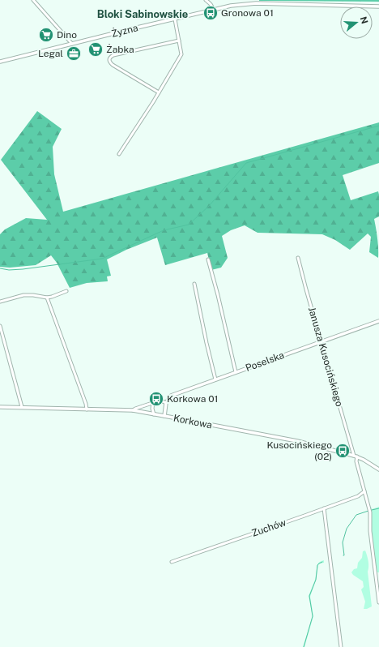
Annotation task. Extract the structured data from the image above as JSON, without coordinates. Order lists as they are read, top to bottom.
{
  "streets": {
    "street": [
      "Żyzna",
      "Janusza Kusocińskiego",
      "Poselska",
      "Korkowa",
      "Zuchów"
    ]
  },
  "crossings": [
    ["Janusza Kusocińskiego", "Poselska"],
    ["Janusza Kusocińskiego", "Korkowa"],
    ["Janusza Kusocińskiego", "Zuchów"]
  ],
  "districts": ["Bloki Sabinowskie"],
  "places": {
    "bus stop": ["Gronowa 01", "Korkowa 01", "Kusocińskiego (02)"],
    "supermarket": ["Dino", "Żabka"],
    "office": ["Legal"]
  },
  "north": "right"
}
